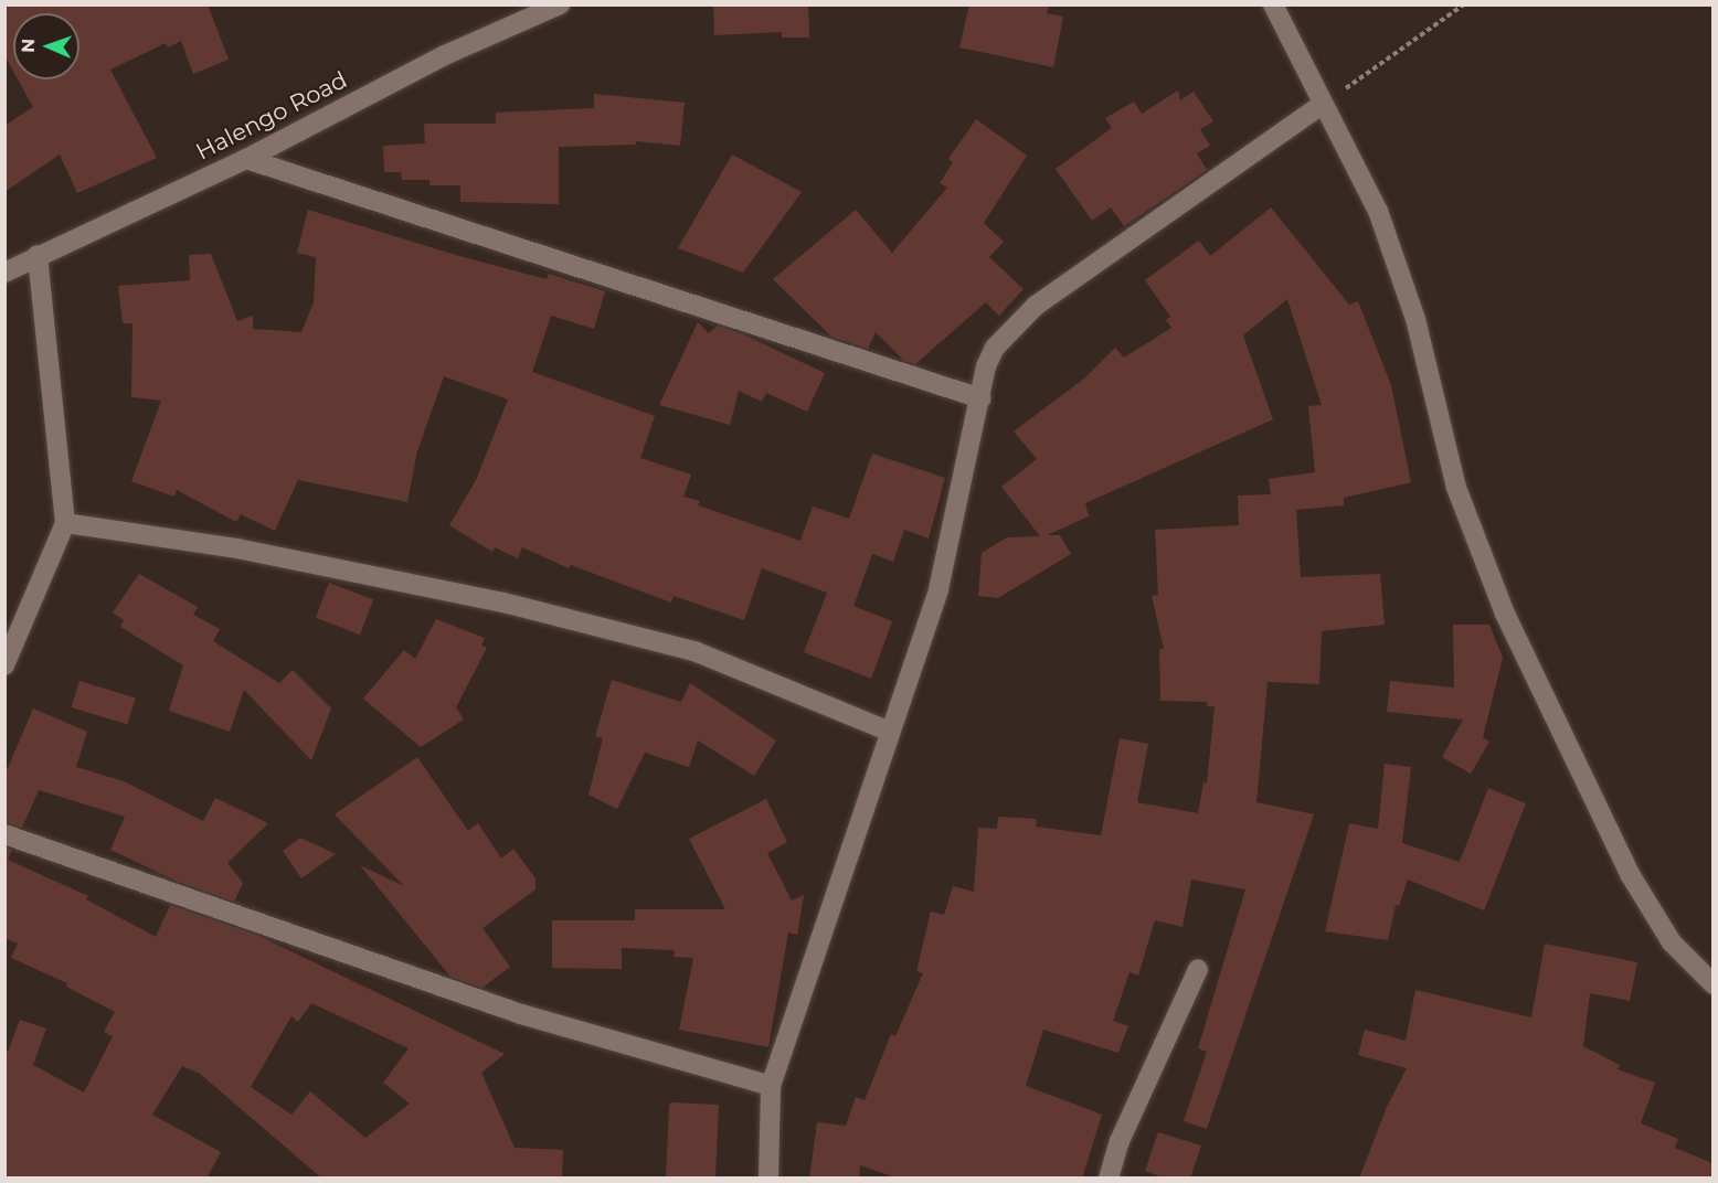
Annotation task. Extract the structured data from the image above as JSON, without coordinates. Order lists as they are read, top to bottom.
{
  "streets": {
    "street": ["Halengo Road"]
  },
  "north": "left"
}
